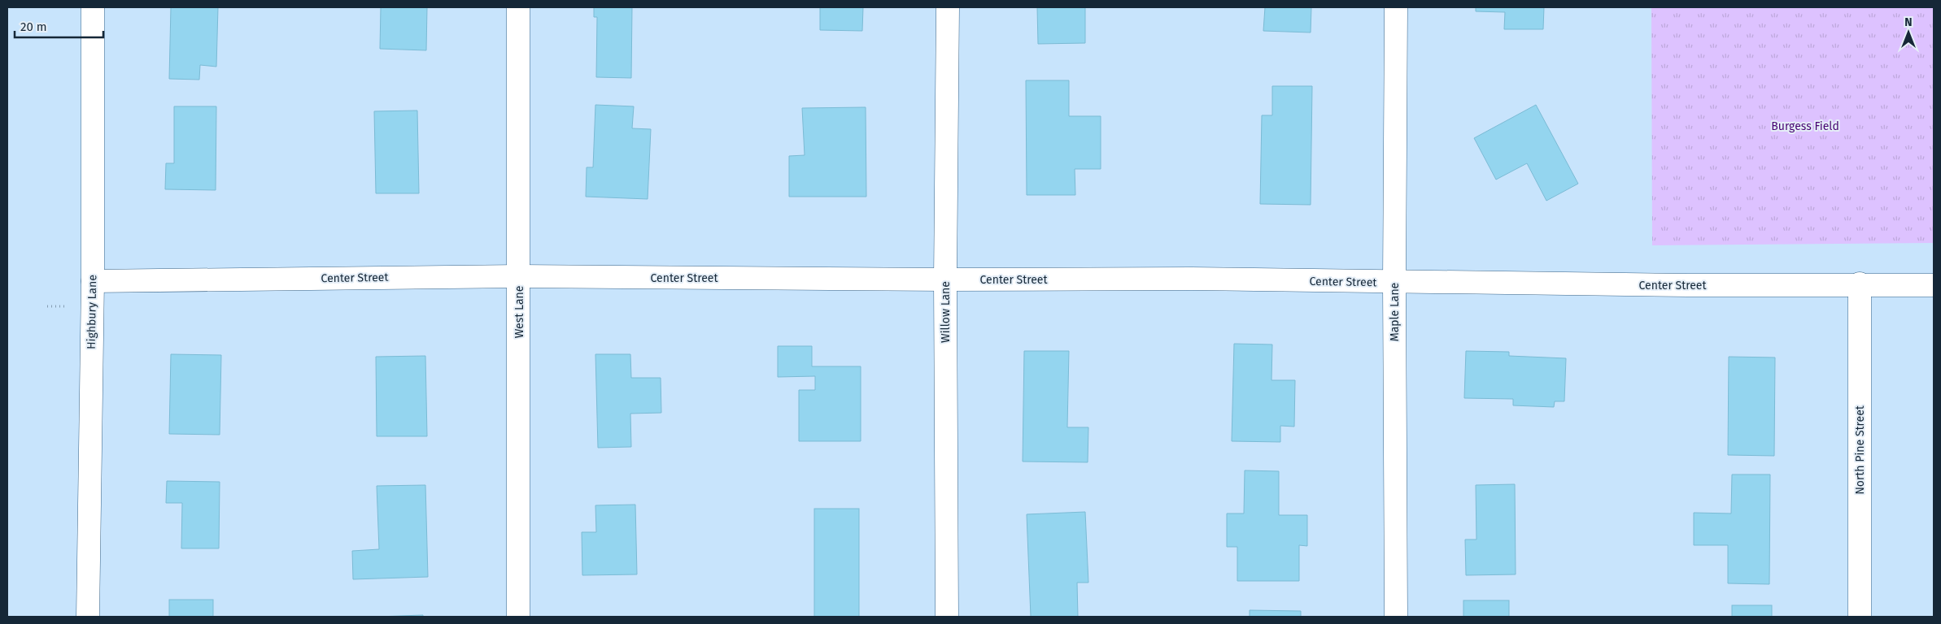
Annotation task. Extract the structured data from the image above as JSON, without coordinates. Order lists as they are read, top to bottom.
{
  "streets": {
    "street": [
      "Center Street",
      "Highbury Lane",
      "West Lane",
      "Willow Lane",
      "Maple Lane",
      "North Pine Street"
    ]
  },
  "crossings": [
    ["Center Street", "Highbury Lane"],
    ["Center Street", "West Lane"],
    ["Center Street", "Willow Lane"],
    ["Center Street", "Maple Lane"],
    ["Center Street", "North Pine Street"]
  ],
  "parks": ["Burgess Field"],
  "scale_bar": "20 m",
  "north": "top"
}
